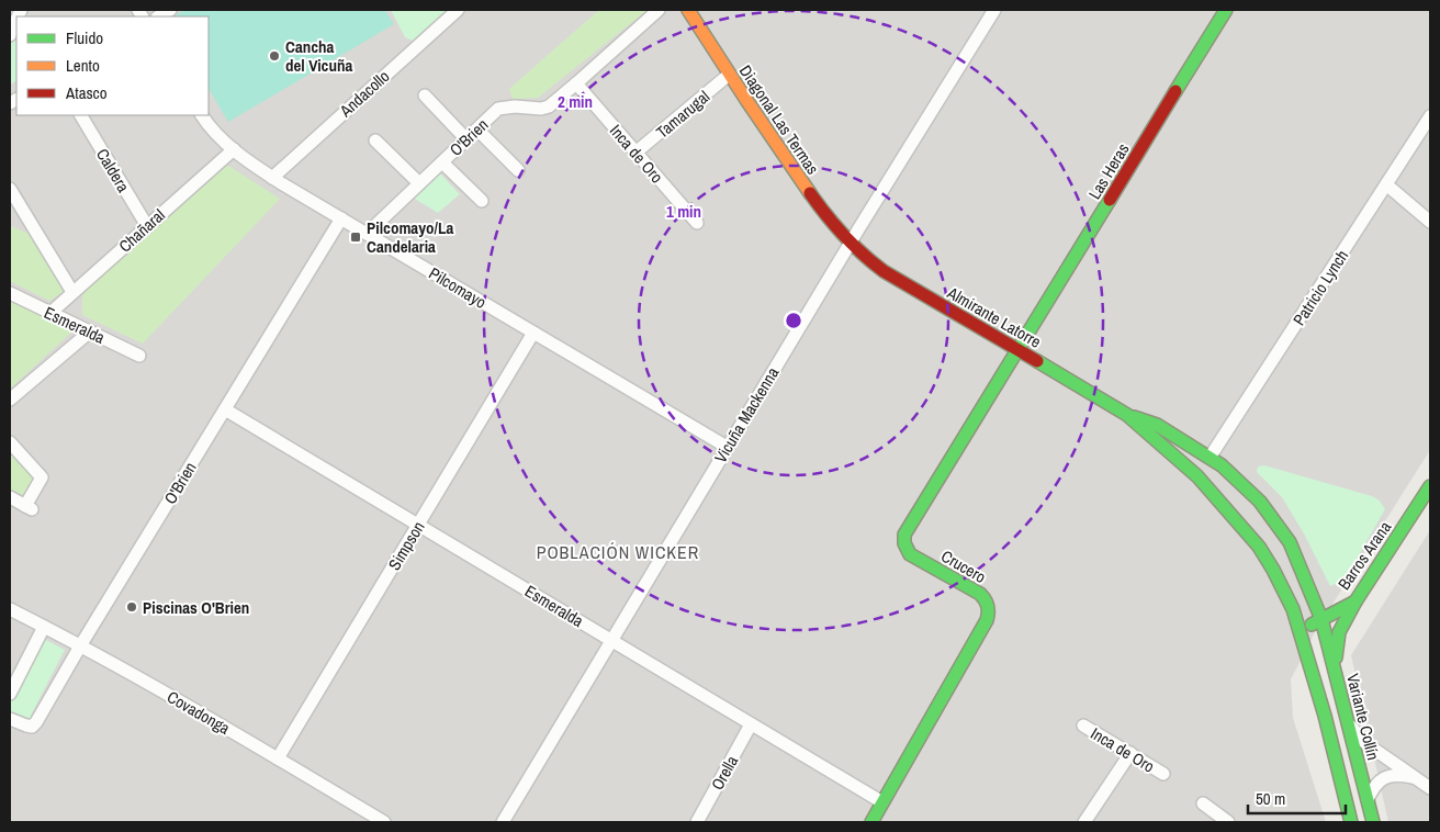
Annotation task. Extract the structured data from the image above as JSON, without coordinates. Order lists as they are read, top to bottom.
{
  "streets": {
    "main road": [
      "Diagonal Las Termas",
      "Las Heras",
      "Almirante Latorre",
      "Barros Arana",
      "Crucero",
      "Variante Collín"
    ],
    "street": [
      "Andacollo",
      "Tamarugal",
      "O'Brien",
      "Inca de Oro",
      "Caldera",
      "Chañaral",
      "Pilcomayo",
      "Patricio Lynch",
      "Esmeralda",
      "Vicuña Mackenna",
      "Simpson",
      "Covadonga",
      "Orella"
    ]
  },
  "crossings": [
    ["Andacollo", "Pilcomayo"],
    ["Tamarugal", "Diagonal Las Termas"],
    ["Tamarugal", "Inca de Oro"],
    ["Diagonal Las Termas", "Almirante Latorre"],
    ["Diagonal Las Termas", "Vicuña Mackenna"],
    ["O'Brien", "Inca de Oro"],
    ["O'Brien", "Pilcomayo"],
    ["O'Brien", "Esmeralda"],
    ["O'Brien", "Covadonga"],
    ["Caldera", "Chañaral"],
    ["Las Heras", "Almirante Latorre"],
    ["Las Heras", "Crucero"],
    ["Chañaral", "Pilcomayo"],
    ["Chañaral", "Esmeralda"],
    ["Pilcomayo", "Vicuña Mackenna"],
    ["Pilcomayo", "Simpson"],
    ["Patricio Lynch", "Almirante Latorre"],
    ["Almirante Latorre", "Vicuña Mackenna"],
    ["Almirante Latorre", "Barros Arana"],
    ["Almirante Latorre", "Crucero"],
    ["Almirante Latorre", "Variante Collín"],
    ["Esmeralda", "Vicuña Mackenna"],
    ["Esmeralda", "Simpson"],
    ["Esmeralda", "Crucero"],
    ["Esmeralda", "Orella"],
    ["Simpson", "Covadonga"],
    ["Barros Arana", "Variante Collín"]
  ],
  "districts": ["POBLACIÓN WICKER"],
  "places": {
    "other": ["Cancha del Vicuña", "Piscinas O'Brien"],
    "transit": ["Pilcomayo/La Candelaria"]
  },
  "legend": ["Fluido", "Lento", "Atasco"],
  "scale_bar": "50 m",
  "rings": ["2 min", "1 min"]
}
